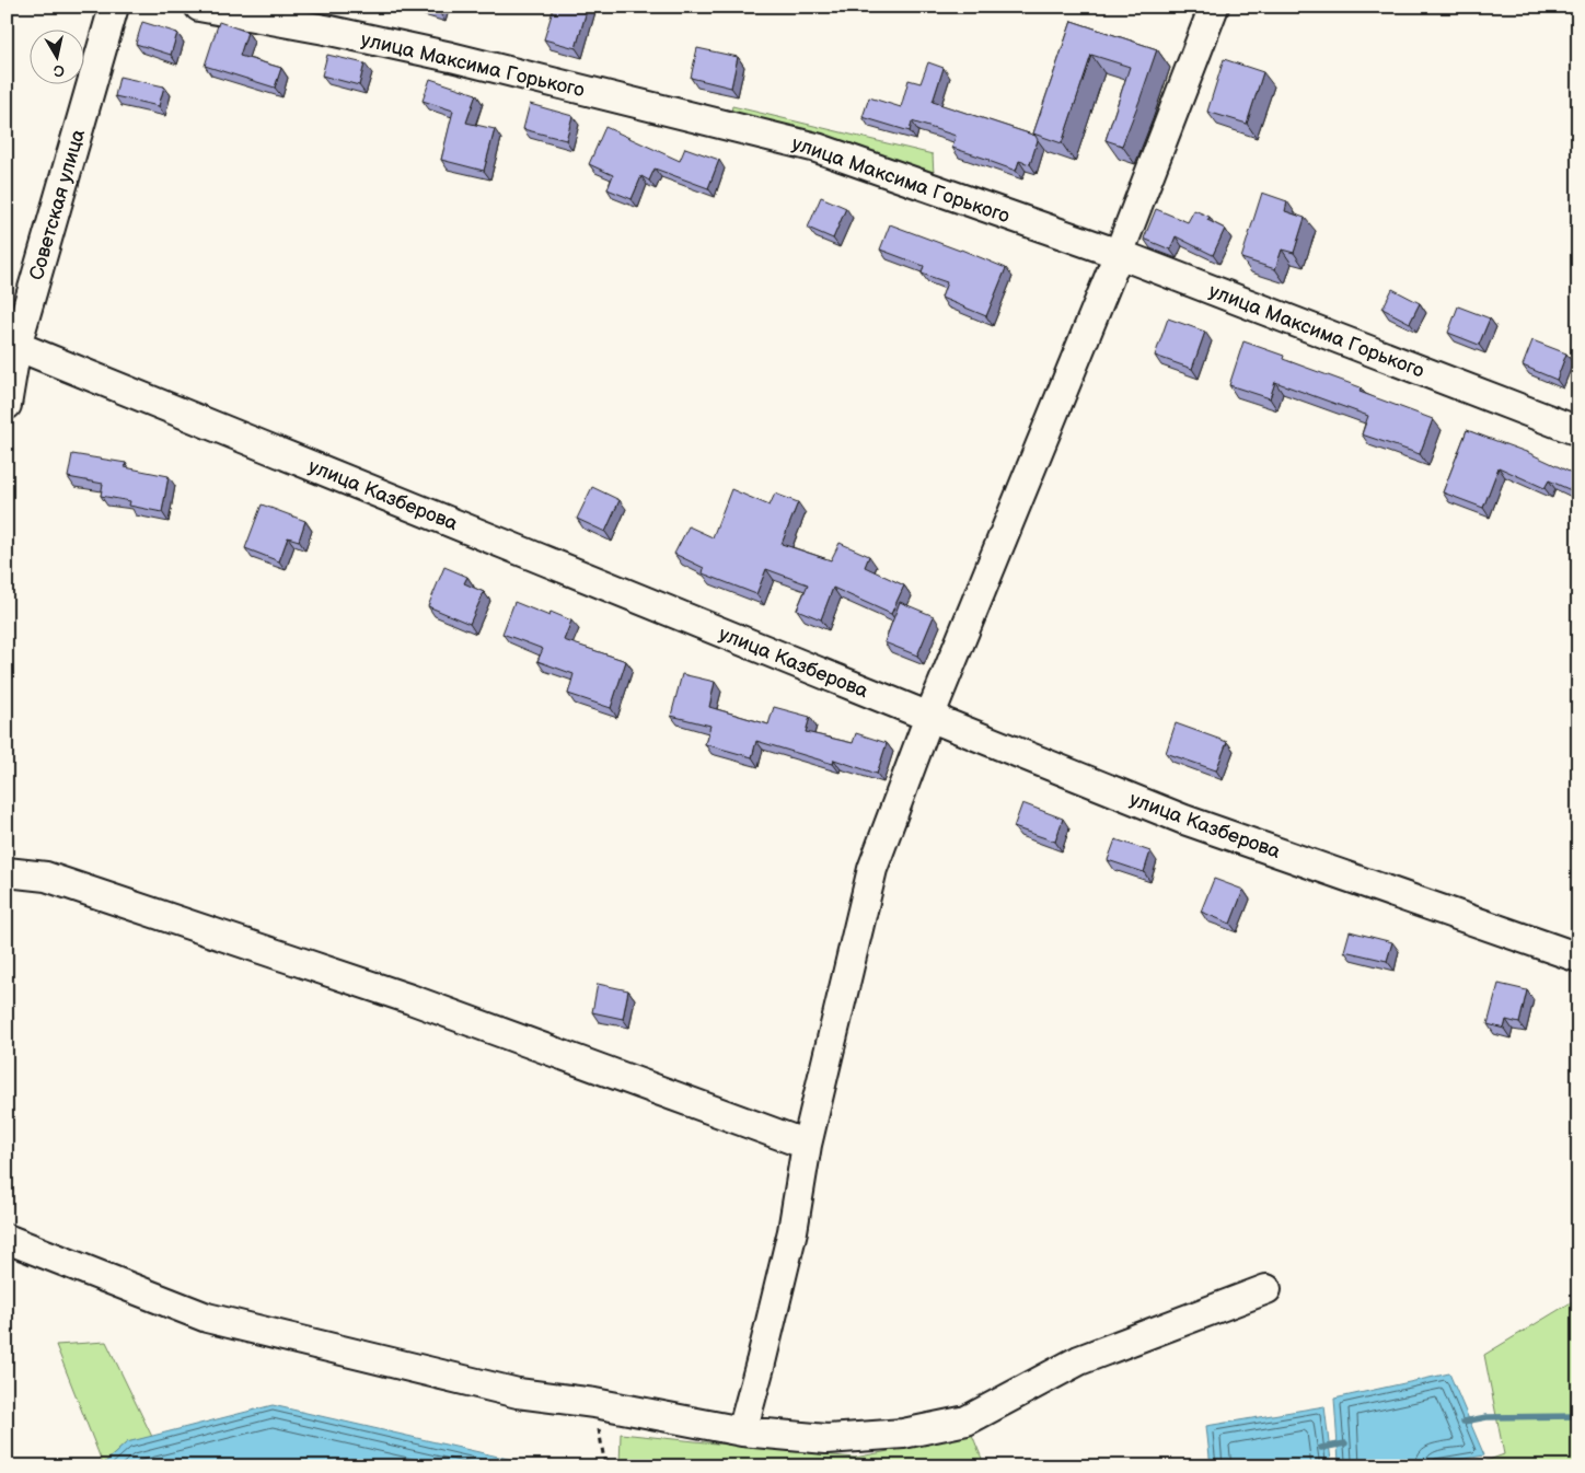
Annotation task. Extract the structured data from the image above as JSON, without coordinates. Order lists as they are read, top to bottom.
{
  "streets": {
    "street": ["улица Максима Горького", "Советская улица", "улица Казберова"]
  },
  "crossings": [
    ["Советская улица", "улица Казберова"]
  ],
  "north": "bottom"
}
